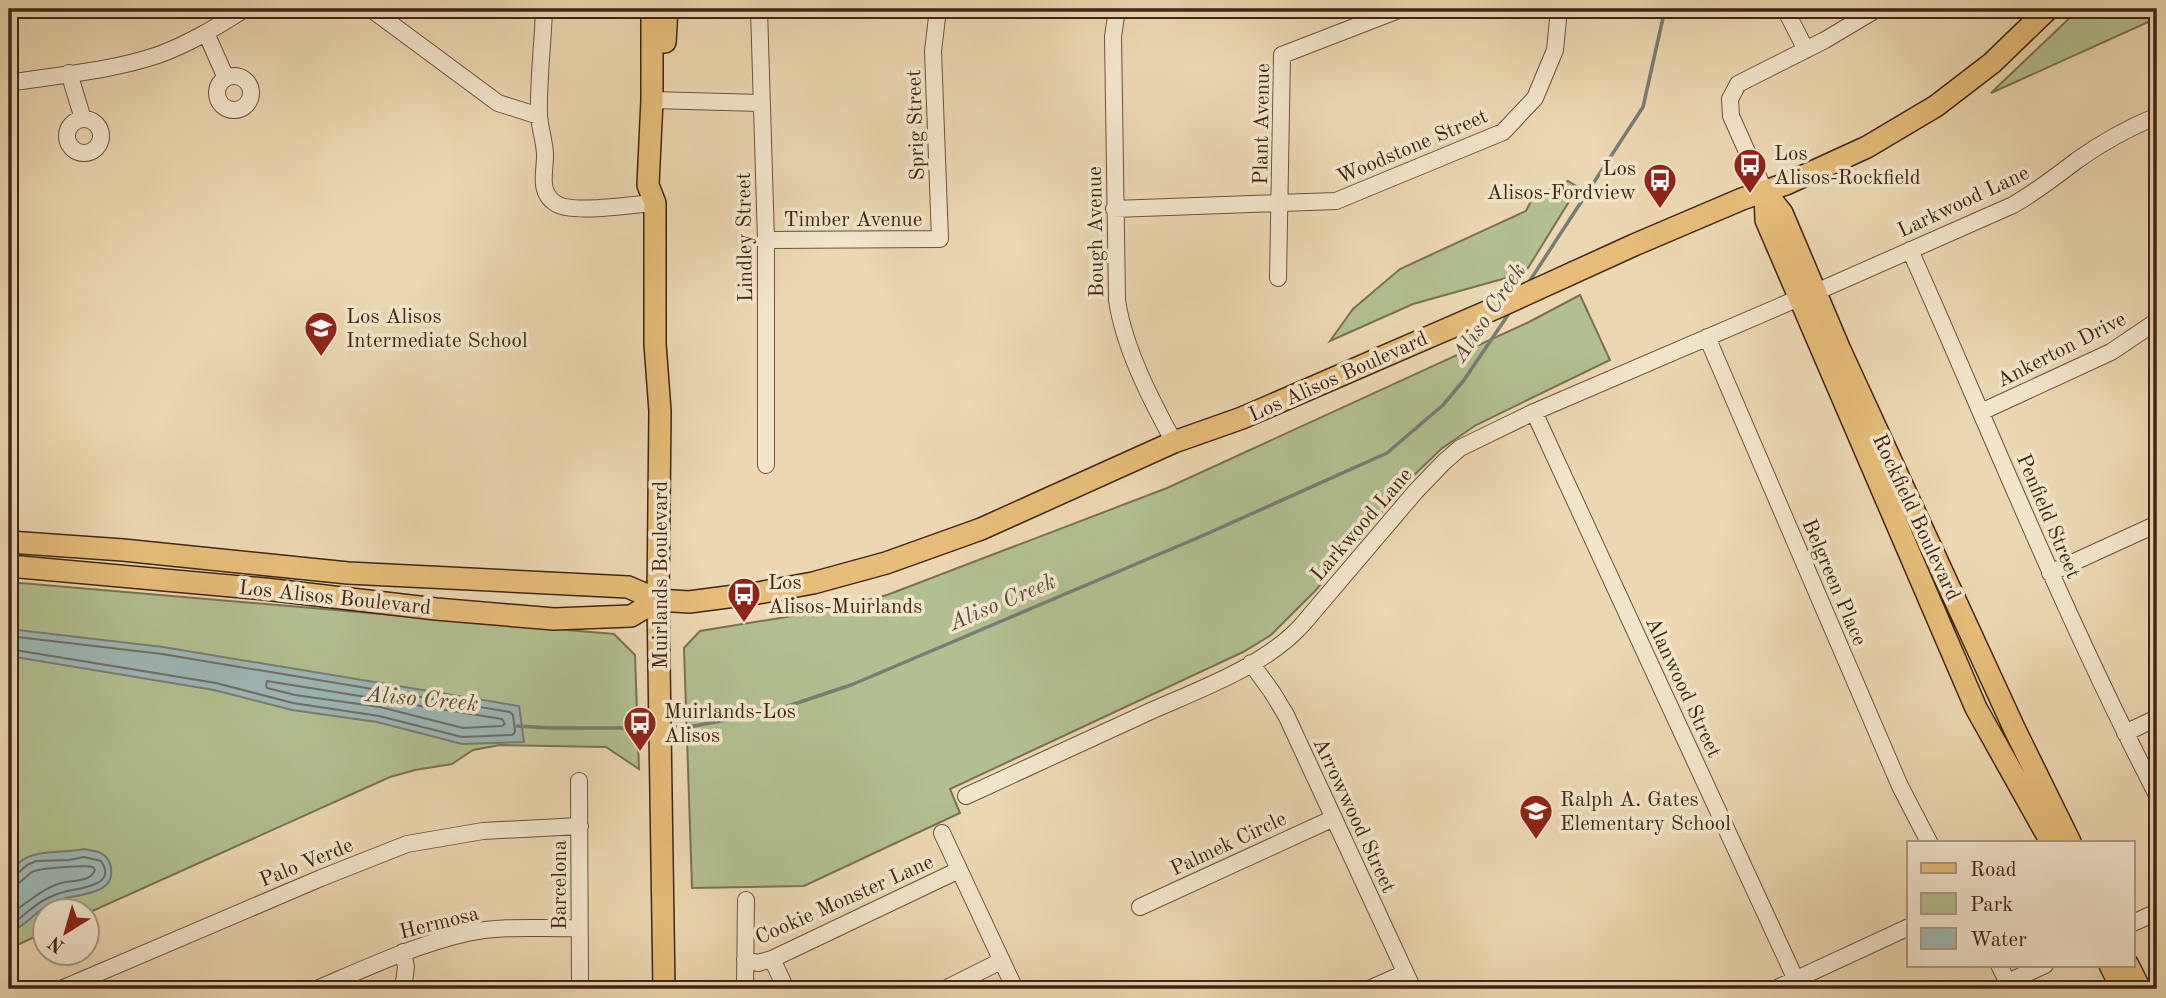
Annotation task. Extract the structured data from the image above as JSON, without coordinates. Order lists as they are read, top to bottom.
{
  "streets": {
    "main road": ["Los Alisos Boulevard", "Rockfield Boulevard", "Muirlands Boulevard"],
    "street": [
      "Plant Avenue",
      "Sprig Street",
      "Woodstone Street",
      "Larkwood Lane",
      "Timber Avenue",
      "Bough Avenue",
      "Lindley Street",
      "Ankerton Drive",
      "Penfield Street",
      "Belgreen Place",
      "Alanwood Street",
      "Arrowwood Street",
      "Palmek Circle",
      "Palo Verde",
      "Barcelona",
      "Cookie Monster Lane",
      "Hermosa"
    ]
  },
  "crossings": [
    ["Plant Avenue", "Woodstone Street"],
    ["Sprig Street", "Timber Avenue"],
    ["Woodstone Street", "Bough Avenue"],
    ["Larkwood Lane", "Penfield Street"],
    ["Larkwood Lane", "Rockfield Boulevard"],
    ["Larkwood Lane", "Belgreen Place"],
    ["Larkwood Lane", "Alanwood Street"],
    ["Larkwood Lane", "Arrowwood Street"],
    ["Timber Avenue", "Lindley Street"],
    ["Bough Avenue", "Los Alisos Boulevard"],
    ["Ankerton Drive", "Penfield Street"],
    ["Los Alisos Boulevard", "Rockfield Boulevard"],
    ["Los Alisos Boulevard", "Muirlands Boulevard"],
    ["Arrowwood Street", "Palmek Circle"],
    ["Palo Verde", "Barcelona"],
    ["Barcelona", "Hermosa"]
  ],
  "water": ["Aliso Creek"],
  "places": {
    "bus stop": [
      "Los Alisos-Rockfield",
      "Los Alisos-Fordview",
      "Los Alisos-Muirlands",
      "Muirlands-Los Alisos"
    ],
    "school or university": ["Los Alisos Intermediate School", "Ralph A. Gates Elementary School"]
  },
  "legend": ["Road", "Park", "Water"],
  "north": "bottom left"
}
